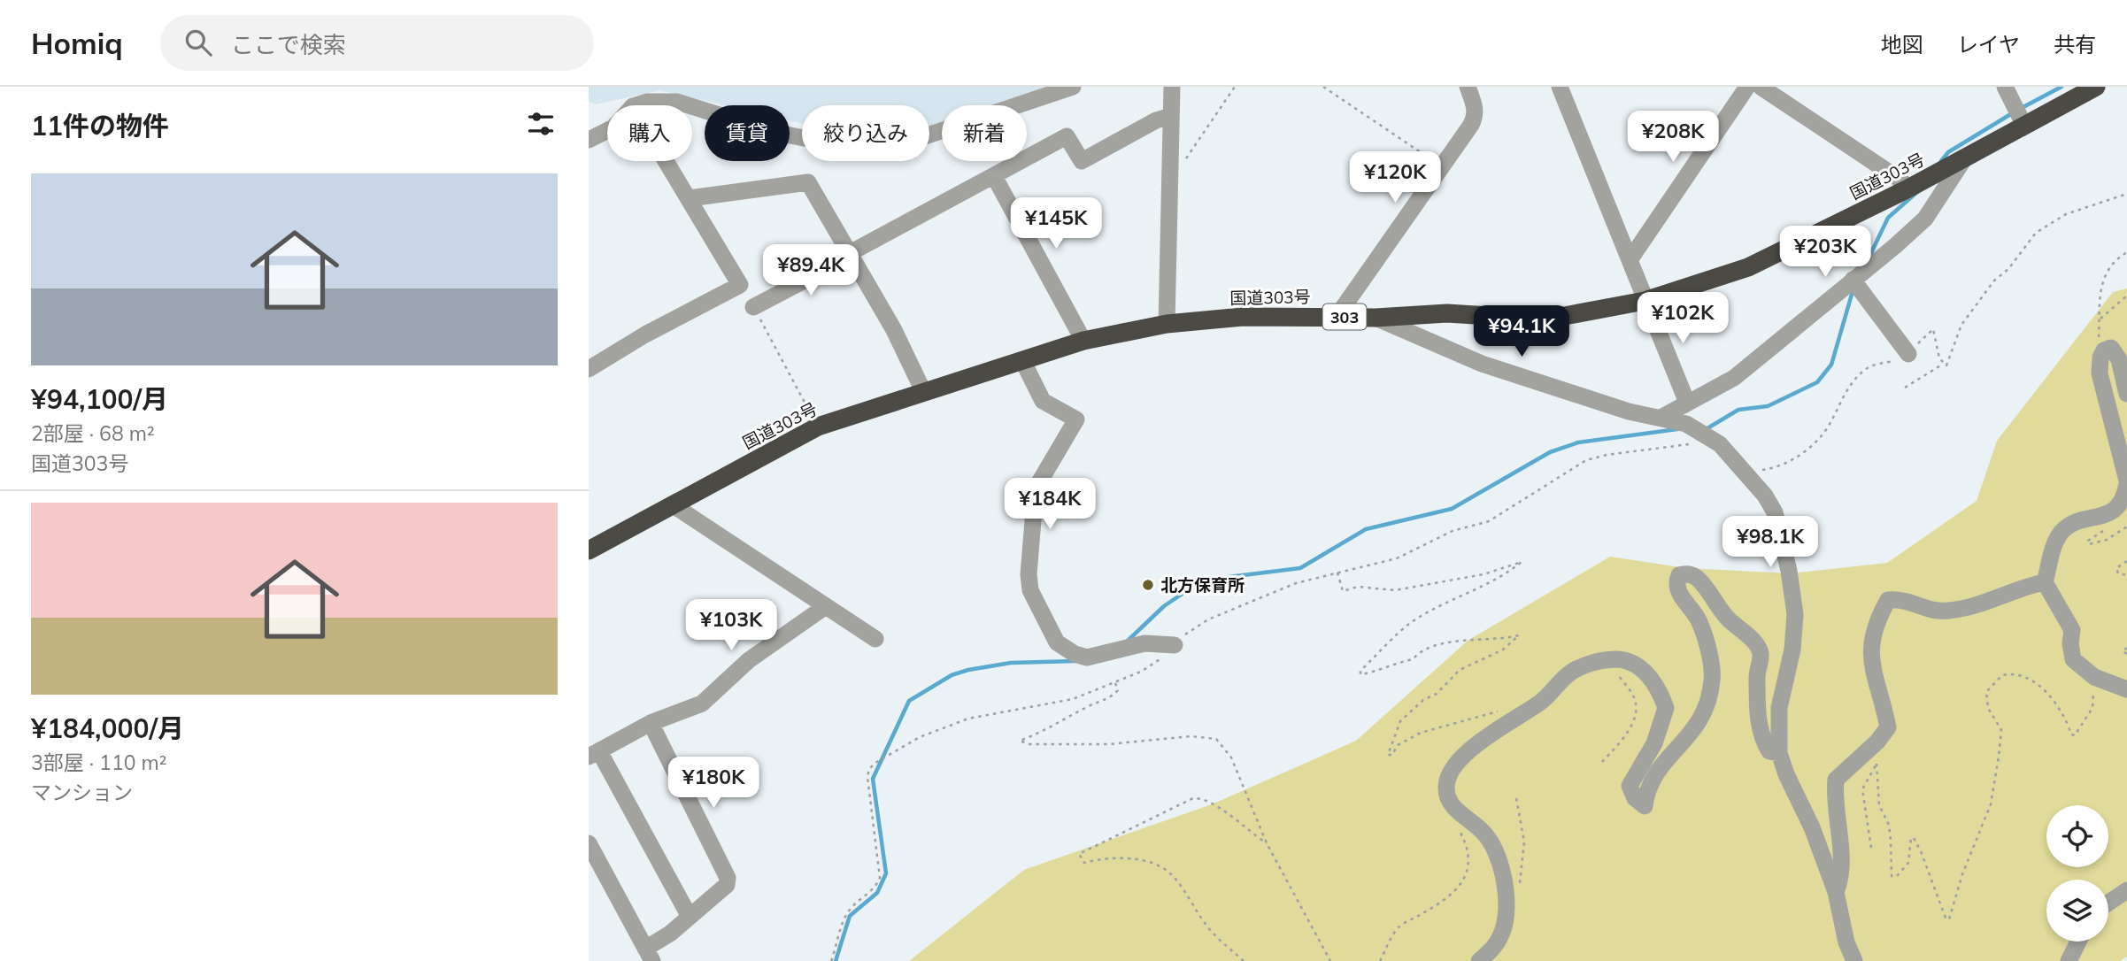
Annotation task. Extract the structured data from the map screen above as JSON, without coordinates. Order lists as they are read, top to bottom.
{
  "streets": {
    "highway": ["国道303号", "303"]
  },
  "places": ["北方保育所"],
  "page": {
    "header": "Homiq",
    "search": "ここで検索",
    "nav": ["地図", "レイヤ", "共有"],
    "heading": "11件の物件",
    "chip": [
      "購入",
      "賃貸",
      "絞り込み",
      "新着"
    ],
    "price": [
      "¥208K",
      "¥120K",
      "¥145K",
      "¥203K",
      "¥89.4K",
      "¥102K",
      "¥94.1K",
      "¥184K",
      "¥98.1K",
      "¥103K",
      "¥180K"
    ],
    "list": [
      {
        "name": "¥94,100/月",
        "note": "2部屋 · 68 m² · 国道303号"
      },
      {
        "name": "¥184,000/月",
        "note": "3部屋 · 110 m² · マンション"
      }
    ]
  }
}
